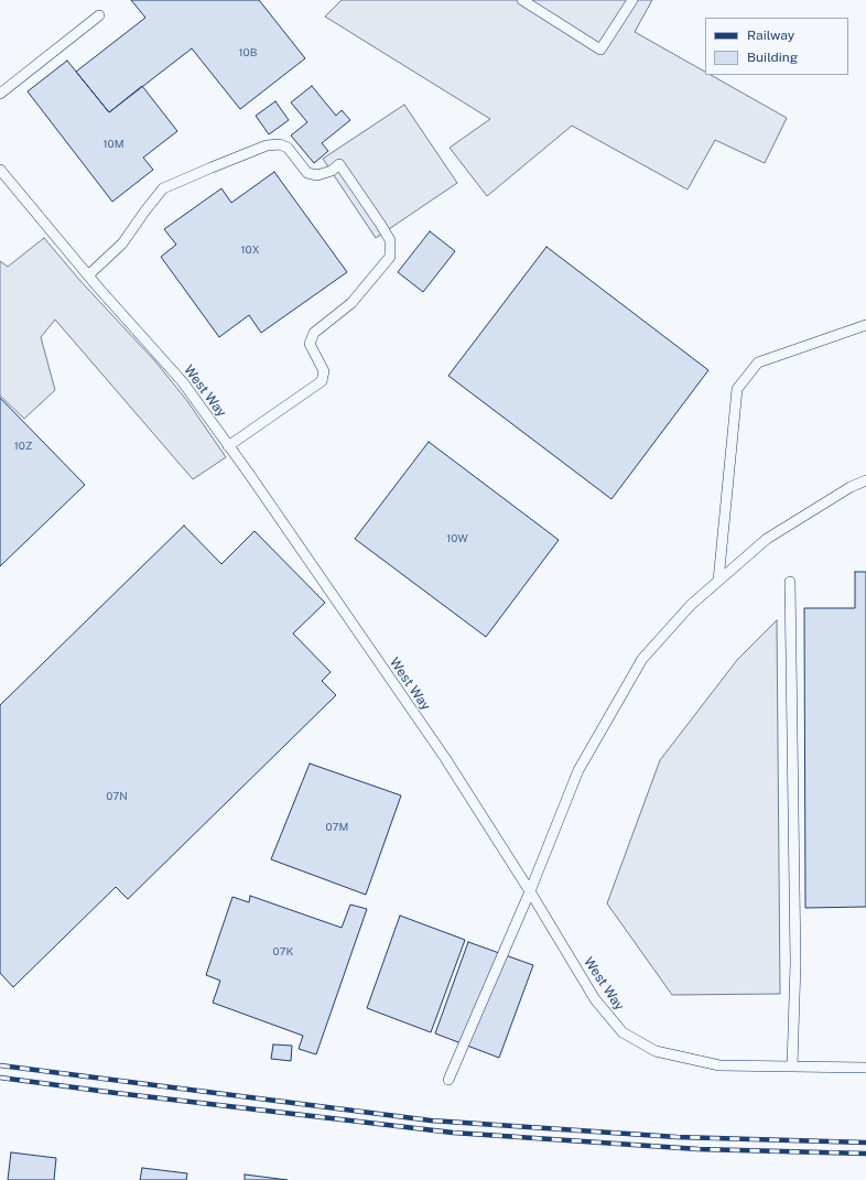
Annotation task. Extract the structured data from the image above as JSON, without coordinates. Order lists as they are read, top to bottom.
{
  "streets": {
    "lane": ["West Way"]
  },
  "house_numbers": [
    "10B",
    "10M",
    "10X",
    "10Z",
    "10W",
    "07N",
    "07M",
    "07K"
  ],
  "legend": ["Railway", "Building"]
}
